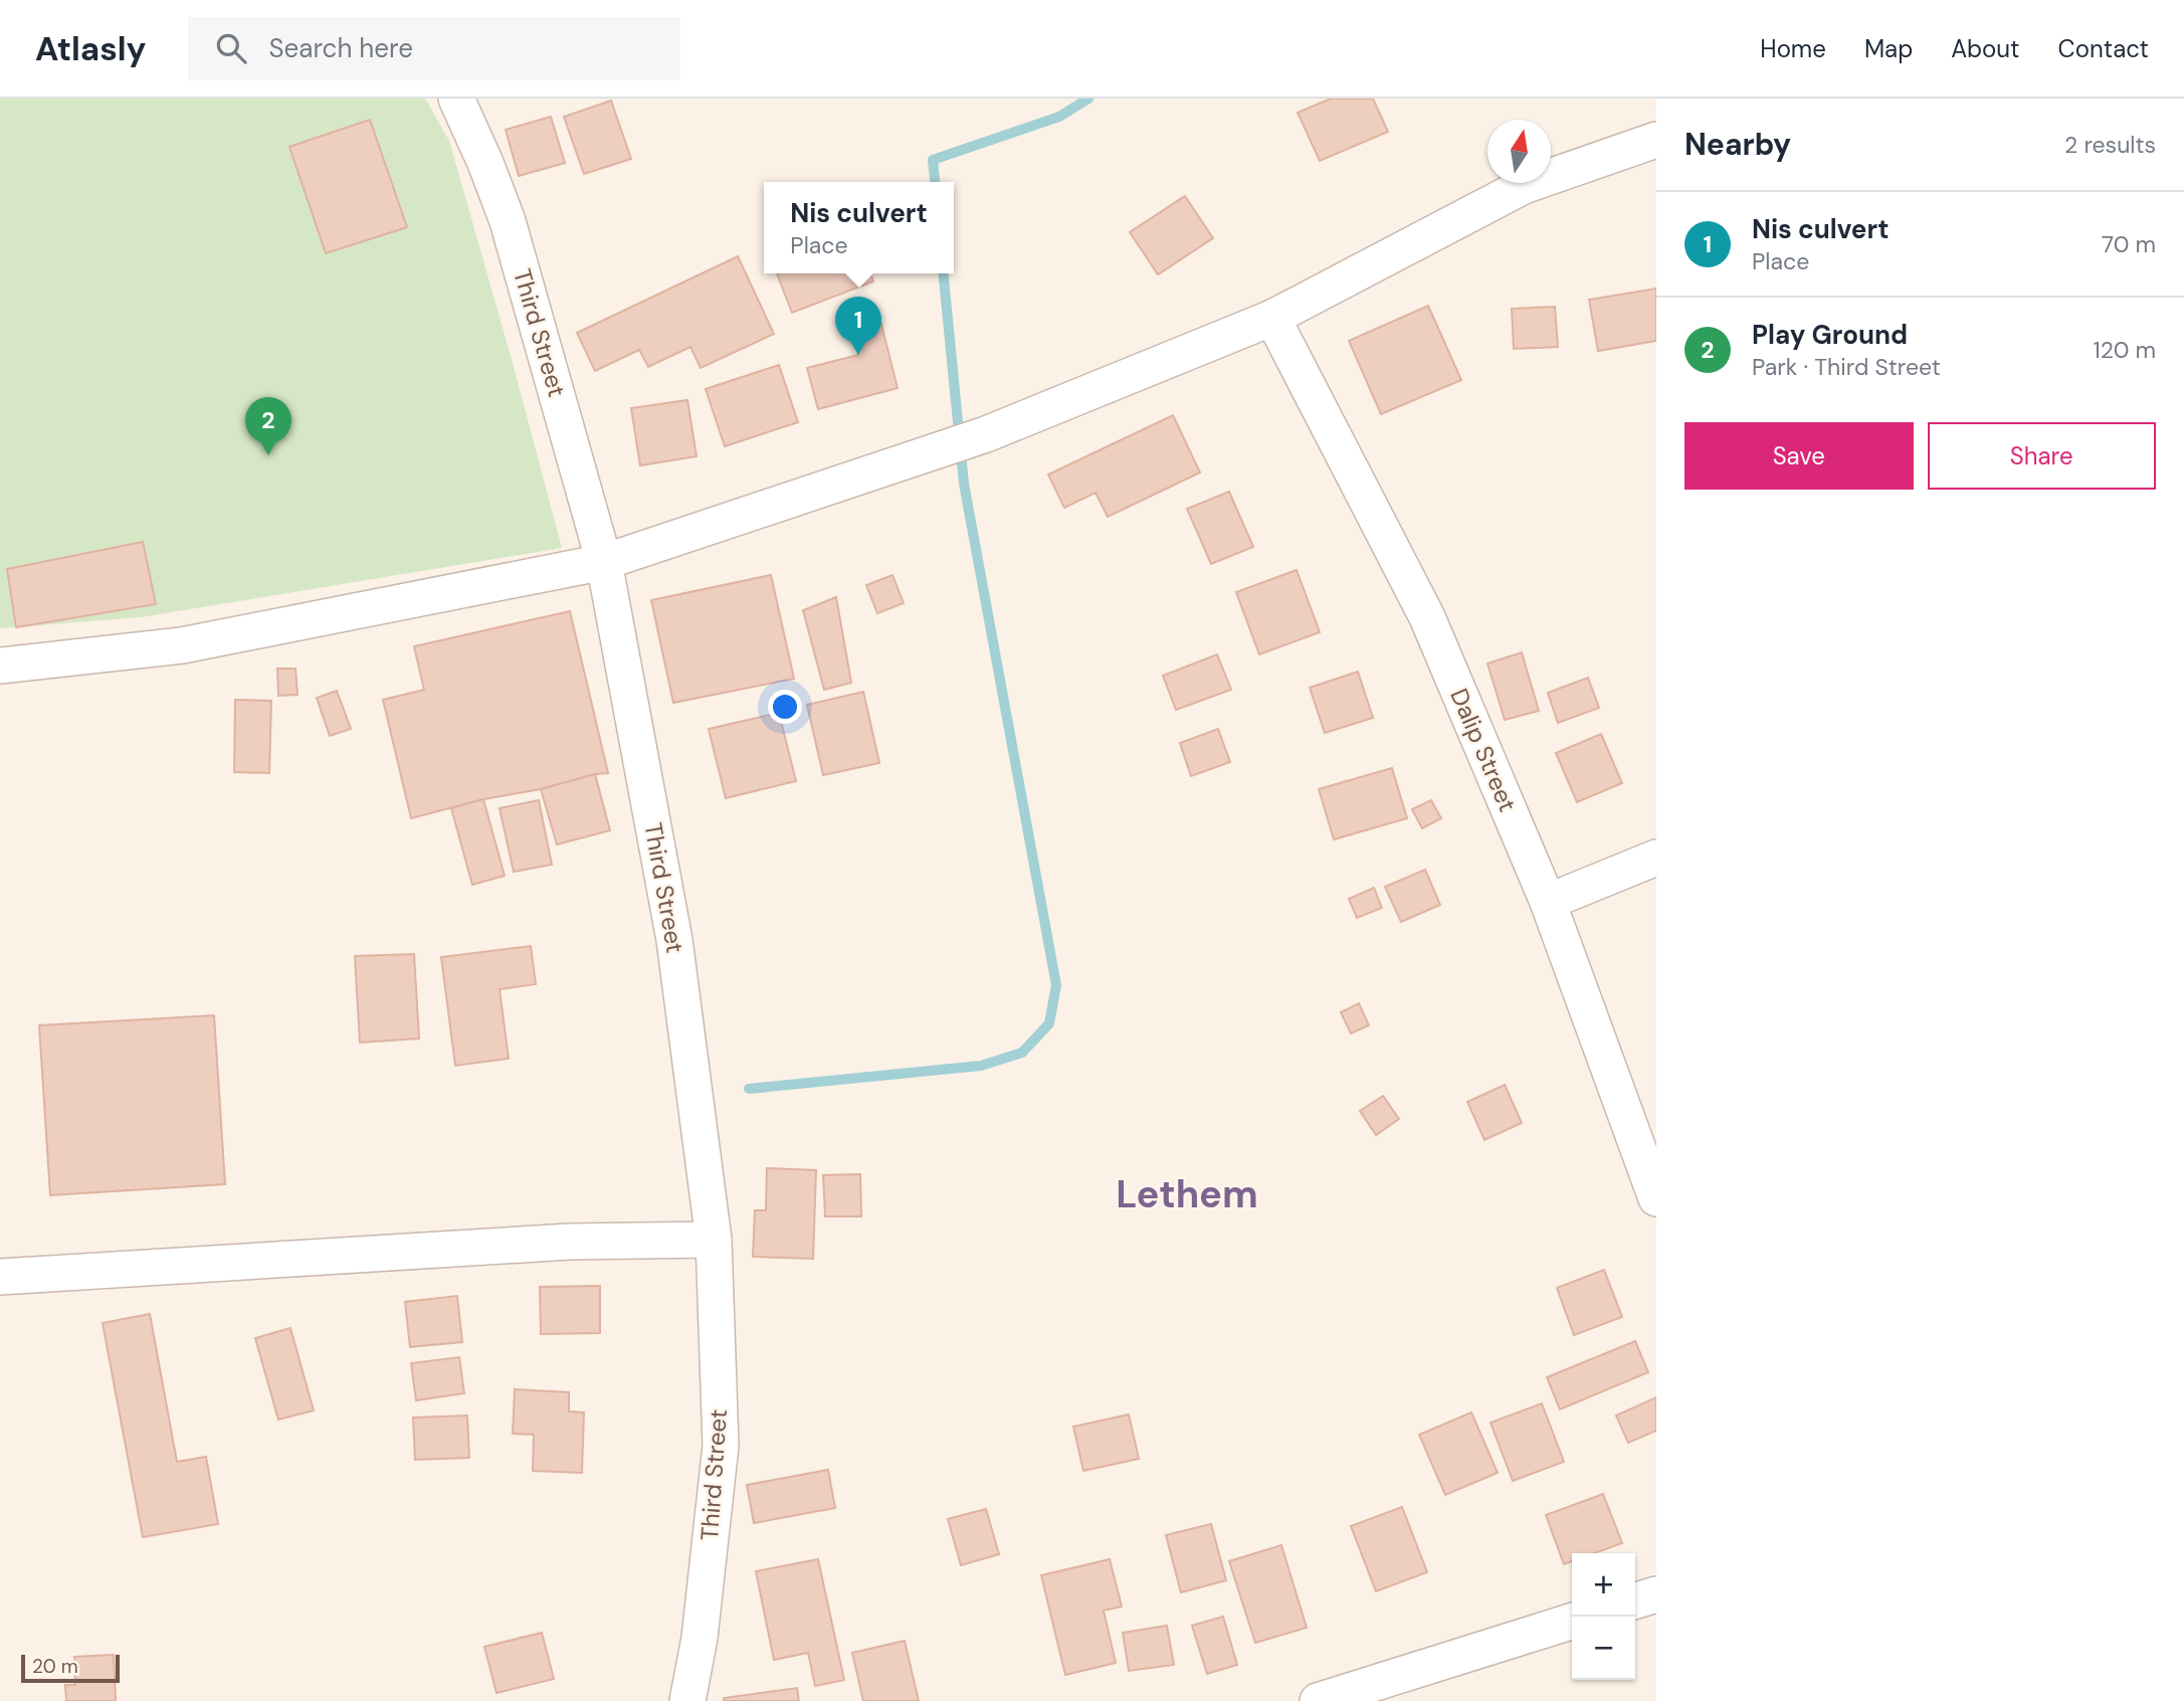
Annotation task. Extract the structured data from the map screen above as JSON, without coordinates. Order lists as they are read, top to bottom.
{
  "streets": {
    "street": ["Third Street", "Dalip Street"]
  },
  "districts": ["Lethem"],
  "scale_bar": "20 m",
  "north": "top",
  "page": {
    "header": "Atlasly",
    "search": "Search here",
    "nav": [
      "Home",
      "Map",
      "About",
      "Contact"
    ],
    "heading": ["Nearby", "2 results"],
    "popup": ["Nis culvert", "Place"],
    "list": [
      {
        "mark": "1",
        "name": "Nis culvert",
        "note": "Place",
        "value": "70 m"
      },
      {
        "mark": "2",
        "name": "Play Ground",
        "note": "Park · Third Street",
        "value": "120 m"
      }
    ],
    "pins": ["1", "2"],
    "buttons": ["Save", "Share"],
    "map_buttons": ["+", "−"],
    "scale": "20 m"
  }
}
